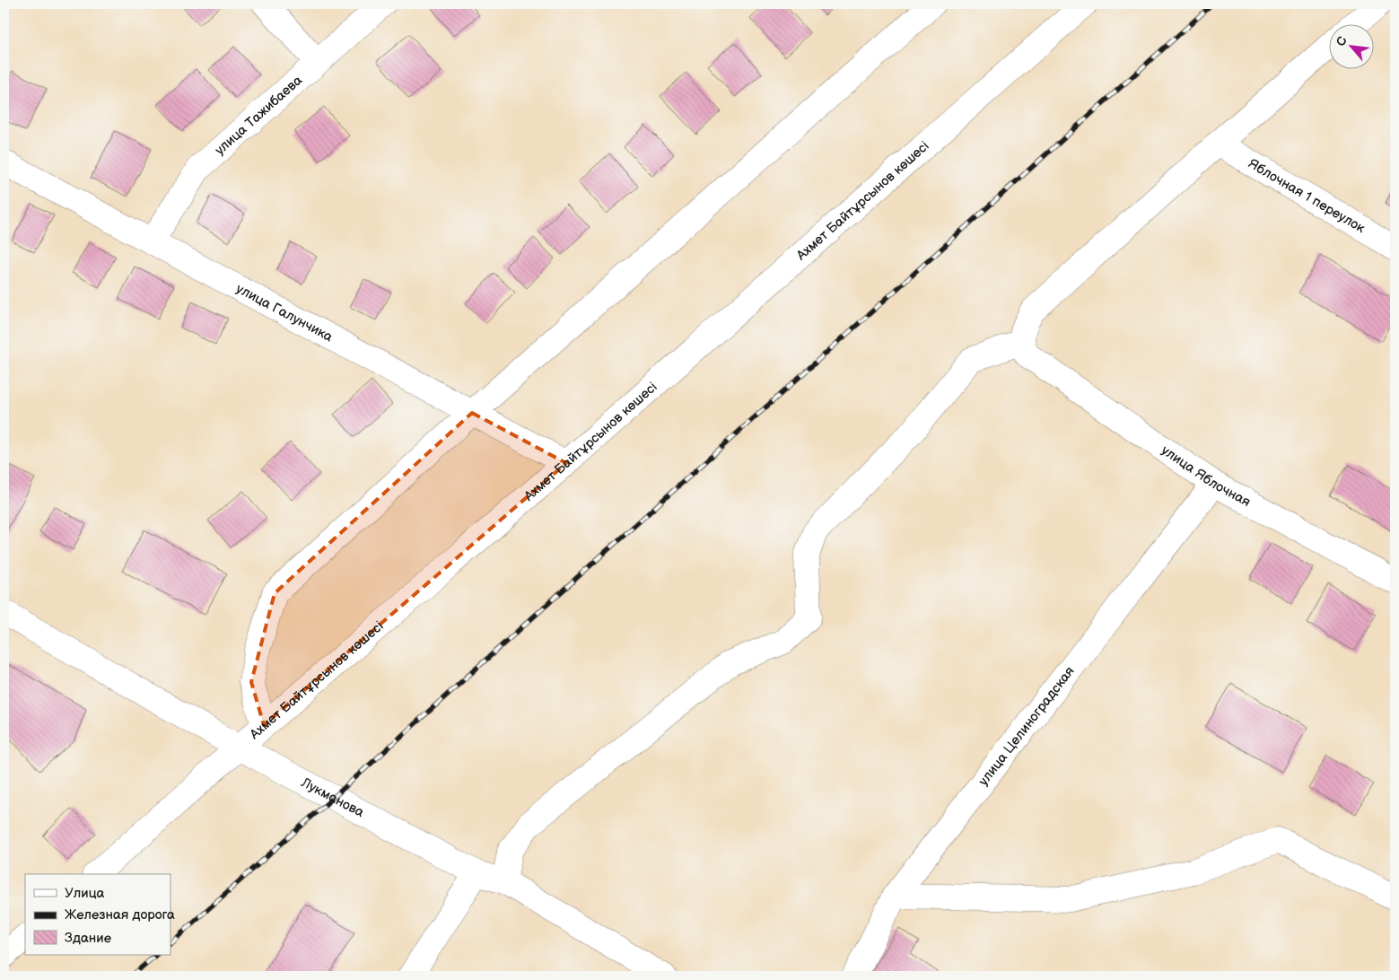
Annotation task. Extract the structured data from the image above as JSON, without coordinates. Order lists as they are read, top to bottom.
{
  "streets": {
    "street": [
      "улица Тажибаева",
      "Яблочная 1 переулок",
      "Ахмет Байтұрсынов көшесі",
      "улица Галунчика",
      "улица Яблочная",
      "улица Целиноградская",
      "Лукманова"
    ]
  },
  "crossings": [
    ["улица Тажибаева", "улица Галунчика"],
    ["Ахмет Байтұрсынов көшесі", "улица Галунчика"],
    ["Ахмет Байтұрсынов көшесі", "Лукманова"],
    ["улица Яблочная", "улица Целиноградская"]
  ],
  "legend": ["Улица", "Железная дорога", "Здание"],
  "north": "top left"
}
